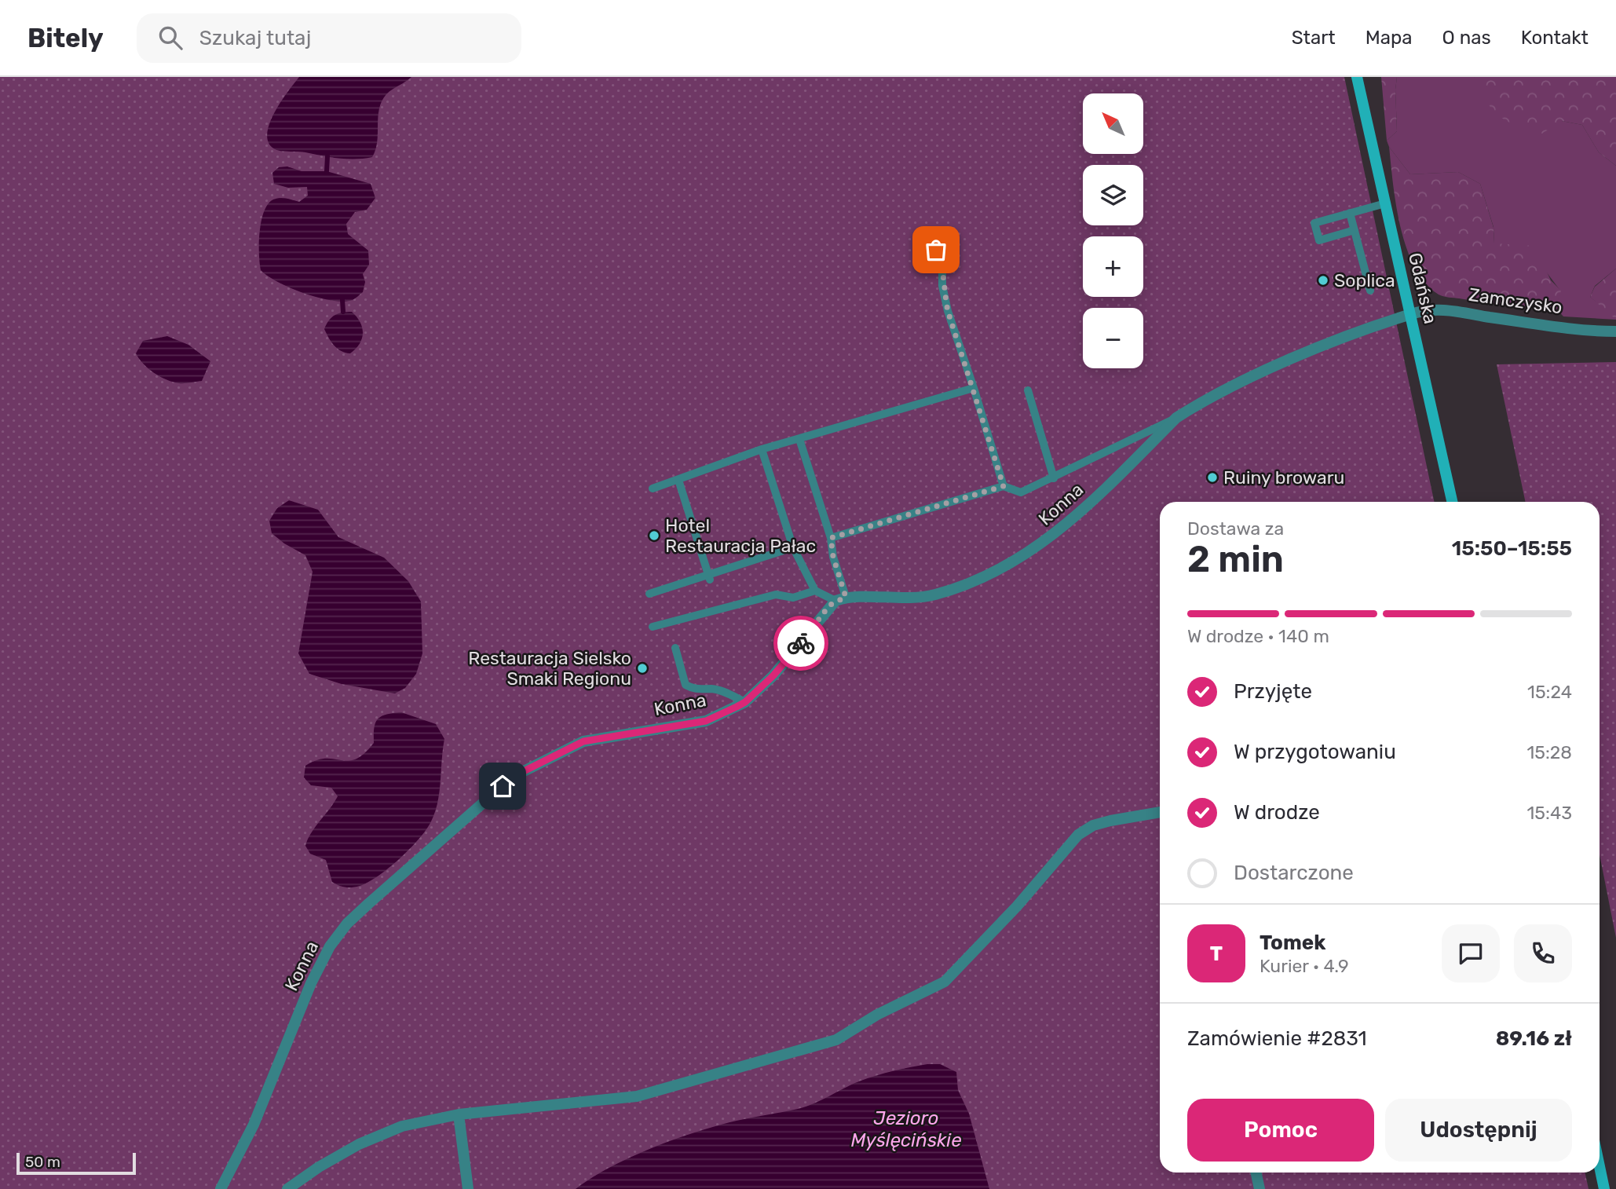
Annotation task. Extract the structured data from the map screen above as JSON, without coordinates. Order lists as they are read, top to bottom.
{
  "streets": {
    "main road": ["Gdańska"],
    "street": ["Zamczysko", "Konna"]
  },
  "crossings": [
    ["Gdańska", "Zamczysko"],
    ["Gdańska", "Konna"],
    ["Zamczysko", "Konna"]
  ],
  "water": ["Jezioro Myślęcińskie"],
  "places": [
    "Soplica",
    "Ruiny browaru",
    "Hotel Restauracja Pałac",
    "Restauracja Sielsko Smaki Regionu"
  ],
  "scale_bar": "50 m",
  "north": "top left",
  "page": {
    "header": "Bitely",
    "search": "Szukaj tutaj",
    "nav": [
      "Start",
      "Mapa",
      "O nas",
      "Kontakt"
    ],
    "map_buttons": ["+", "−"],
    "heading": ["2 min", "Dostawa za", "15:50–15:55"],
    "panel": [
      "Tomek",
      "Kurier · 4.9",
      "Zamówienie #2831",
      "89.16 zł"
    ],
    "bar": "W drodze · 140 m",
    "list": [
      ["Przyjęte", "15:24"],
      ["W przygotowaniu", "15:28"],
      ["W drodze", "15:43"],
      "Dostarczone"
    ],
    "round": "T",
    "buttons": ["Pomoc", "Udostępnij"],
    "scale": "50 m"
  }
}
